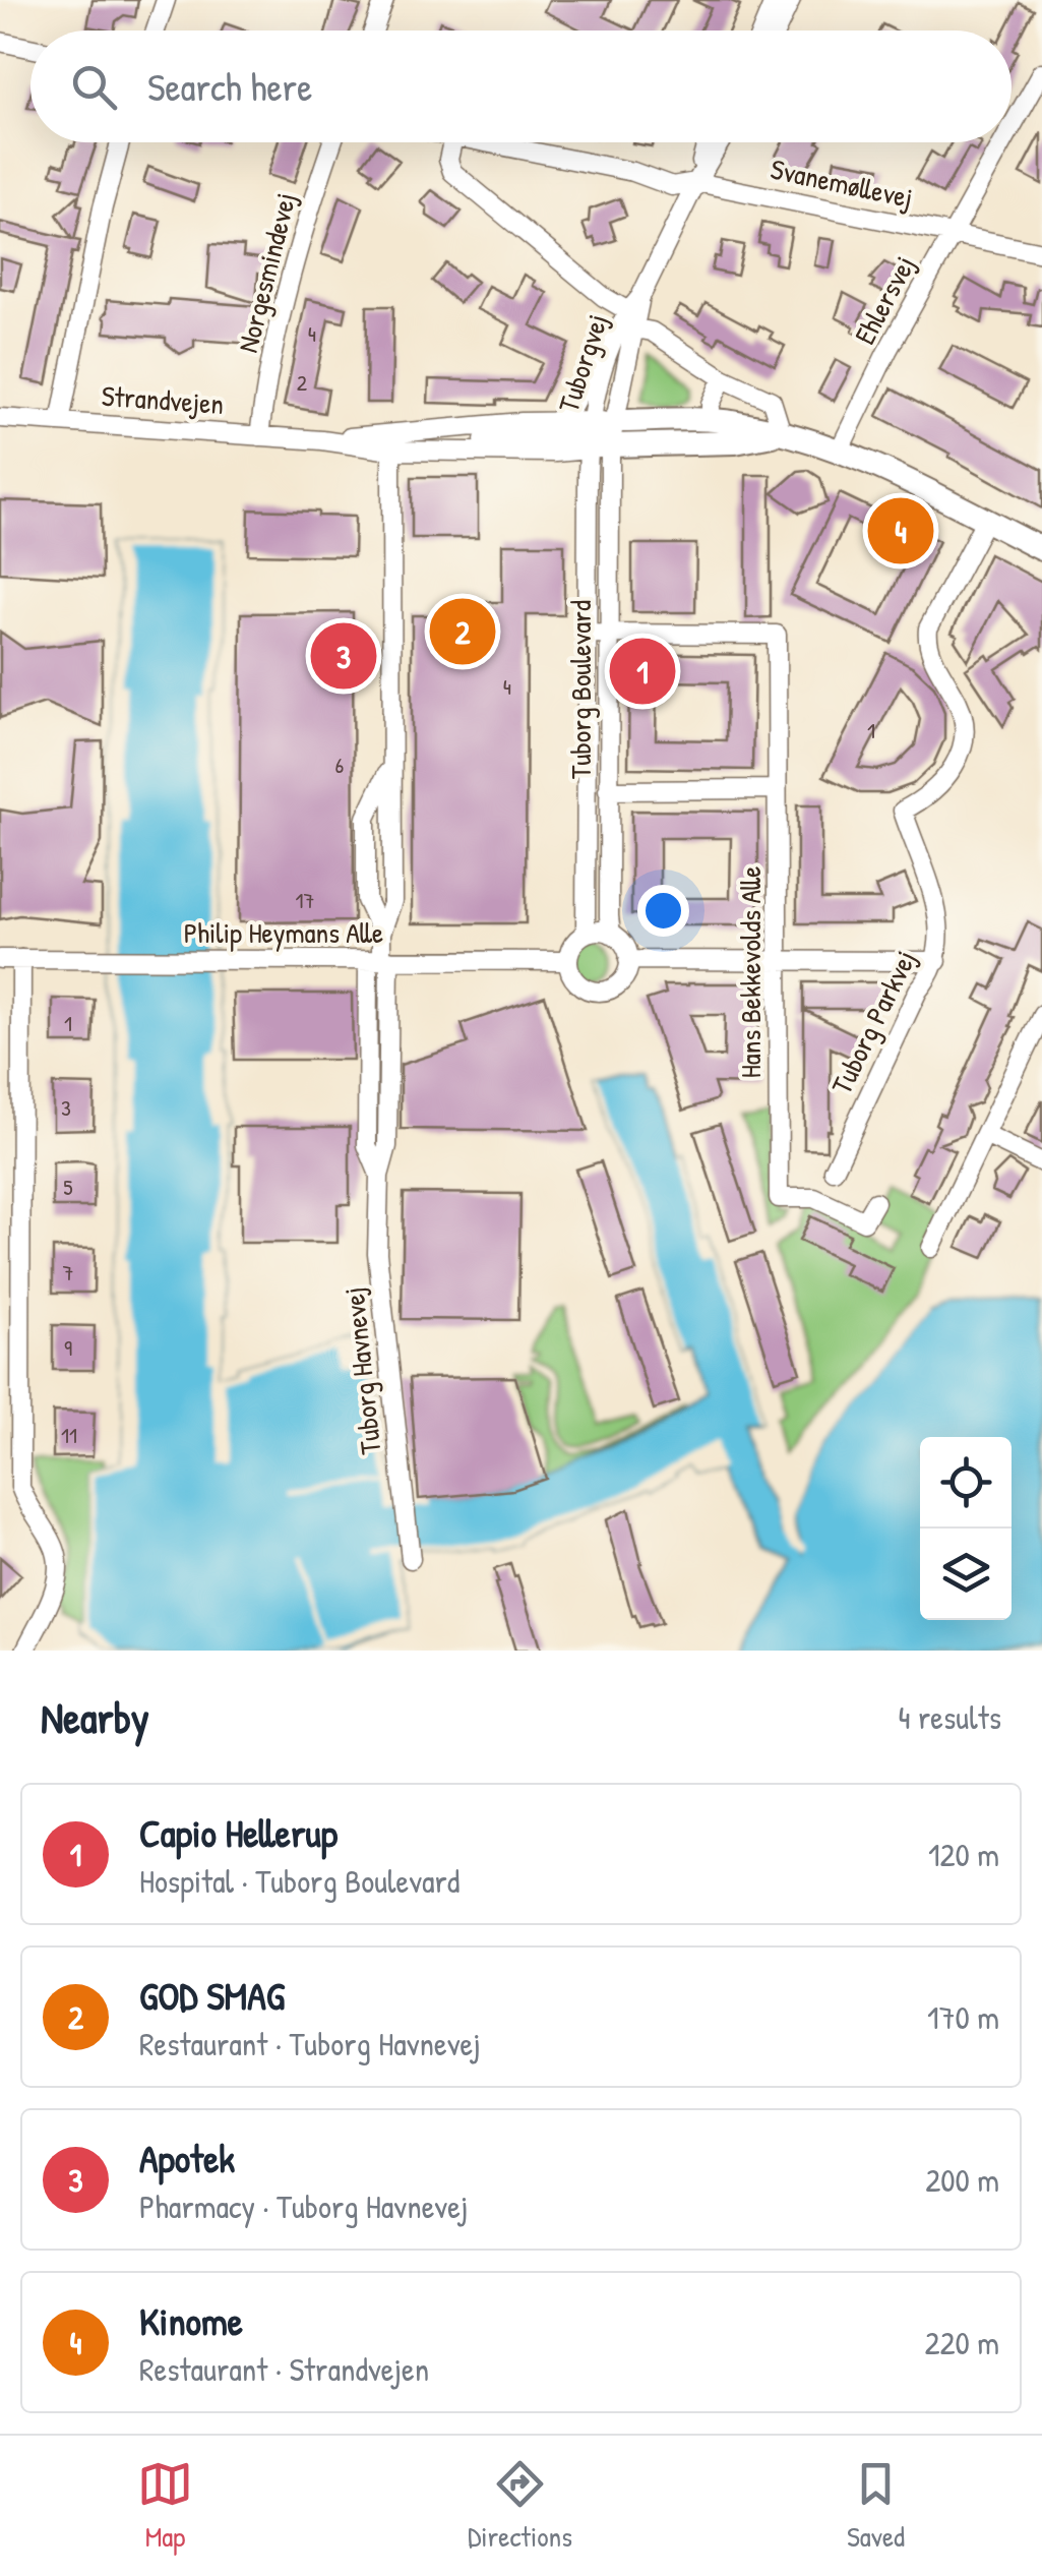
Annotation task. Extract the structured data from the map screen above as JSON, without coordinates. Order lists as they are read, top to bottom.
{
  "streets": {
    "main road": ["Strandvejen"],
    "street": [
      "Svanemøllevej",
      "Norgesmindevej",
      "Ehlersvej",
      "Tuborgvej",
      "Tuborg Boulevard",
      "Philip Heymans Alle",
      "Hans Bekkevolds Alle",
      "Tuborg Parkvej",
      "Tuborg Havnevej"
    ]
  },
  "crossings": [
    ["Svanemøllevej", "Ehlersvej"],
    ["Svanemøllevej", "Tuborgvej"],
    ["Norgesmindevej", "Strandvejen"],
    ["Ehlersvej", "Strandvejen"],
    ["Tuborgvej", "Strandvejen"],
    ["Tuborgvej", "Tuborg Boulevard"],
    ["Strandvejen", "Tuborg Boulevard"],
    ["Strandvejen", "Tuborg Parkvej"],
    ["Strandvejen", "Tuborg Havnevej"],
    ["Tuborg Boulevard", "Philip Heymans Alle"],
    ["Tuborg Boulevard", "Hans Bekkevolds Alle"],
    ["Philip Heymans Alle", "Tuborg Havnevej"]
  ],
  "house_numbers": [
    "4",
    "2",
    "4",
    "1",
    "6",
    "17",
    "1",
    "3",
    "5",
    "7",
    "9",
    "11"
  ],
  "page": {
    "search": "Search here",
    "pins": [
      "4",
      "2",
      "3",
      "1"
    ],
    "heading": ["Nearby", "4 results"],
    "list": [
      {
        "mark": "1",
        "name": "Capio Hellerup",
        "note": "Hospital · Tuborg Boulevard",
        "value": "120 m"
      },
      {
        "mark": "2",
        "name": "GOD SMAG",
        "note": "Restaurant · Tuborg Havnevej",
        "value": "170 m"
      },
      {
        "mark": "3",
        "name": "Apotek",
        "note": "Pharmacy · Tuborg Havnevej",
        "value": "200 m"
      },
      {
        "mark": "4",
        "name": "Kinome",
        "note": "Restaurant · Strandvejen",
        "value": "220 m"
      }
    ],
    "nav": ["Map", "Directions", "Saved"]
  }
}
